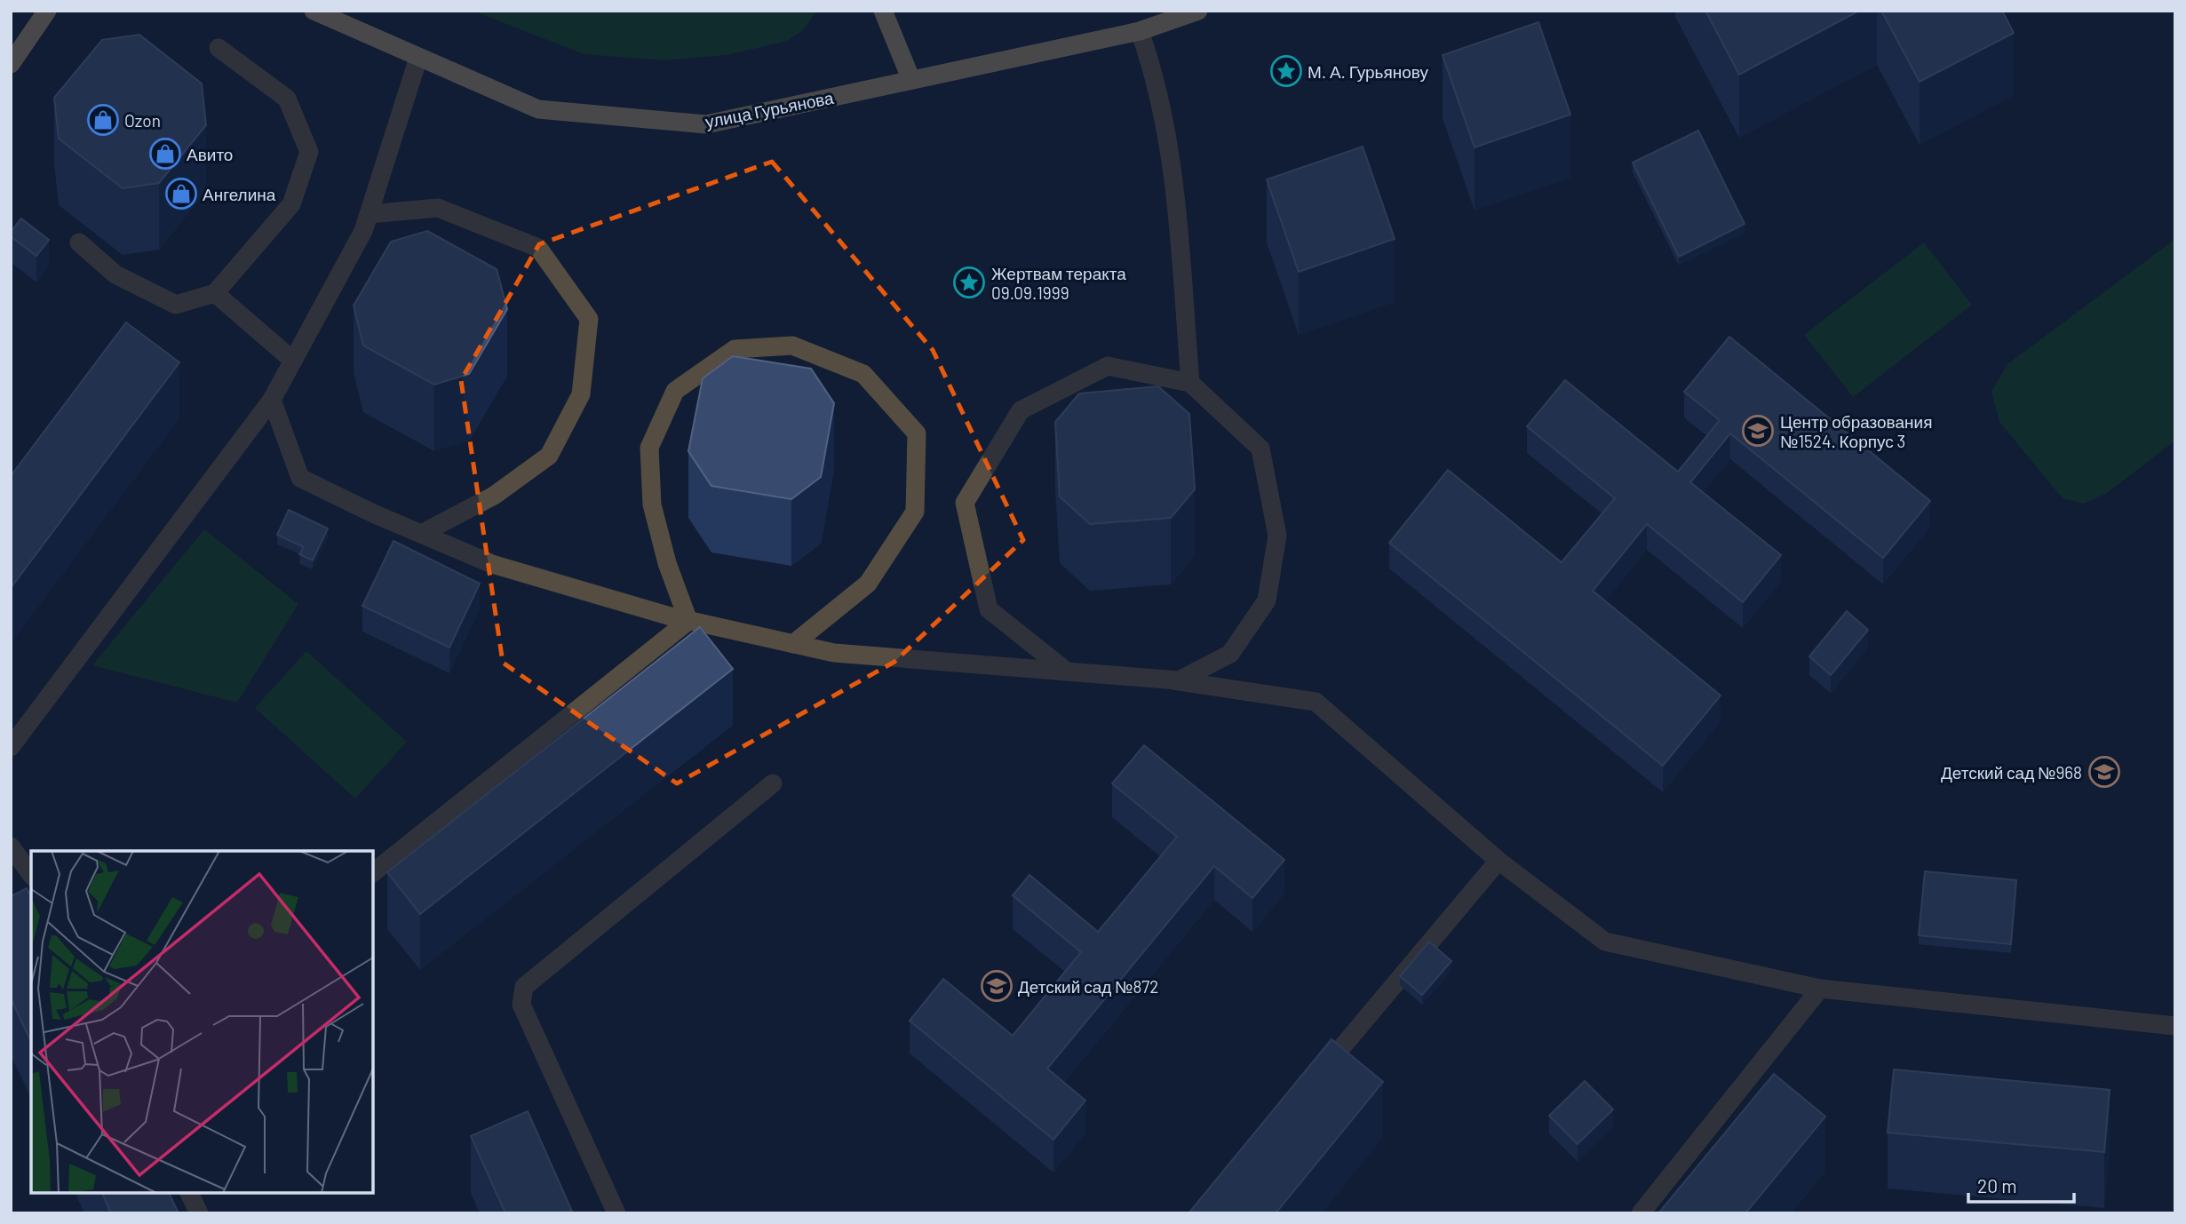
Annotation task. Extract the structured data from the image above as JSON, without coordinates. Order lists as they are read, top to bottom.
{
  "streets": {
    "main road": ["улица Гурьянова"]
  },
  "places": {
    "place": ["М. А. Гурьянову", "Жертвам теракта 09.09.1999"],
    "shop": ["Ozon", "Авито", "Ангелина"],
    "school or university": ["Центр образования №1524. Корпус 3", "Детский сад №968", "Детский сад №872"]
  },
  "scale_bar": "20 m"
}
